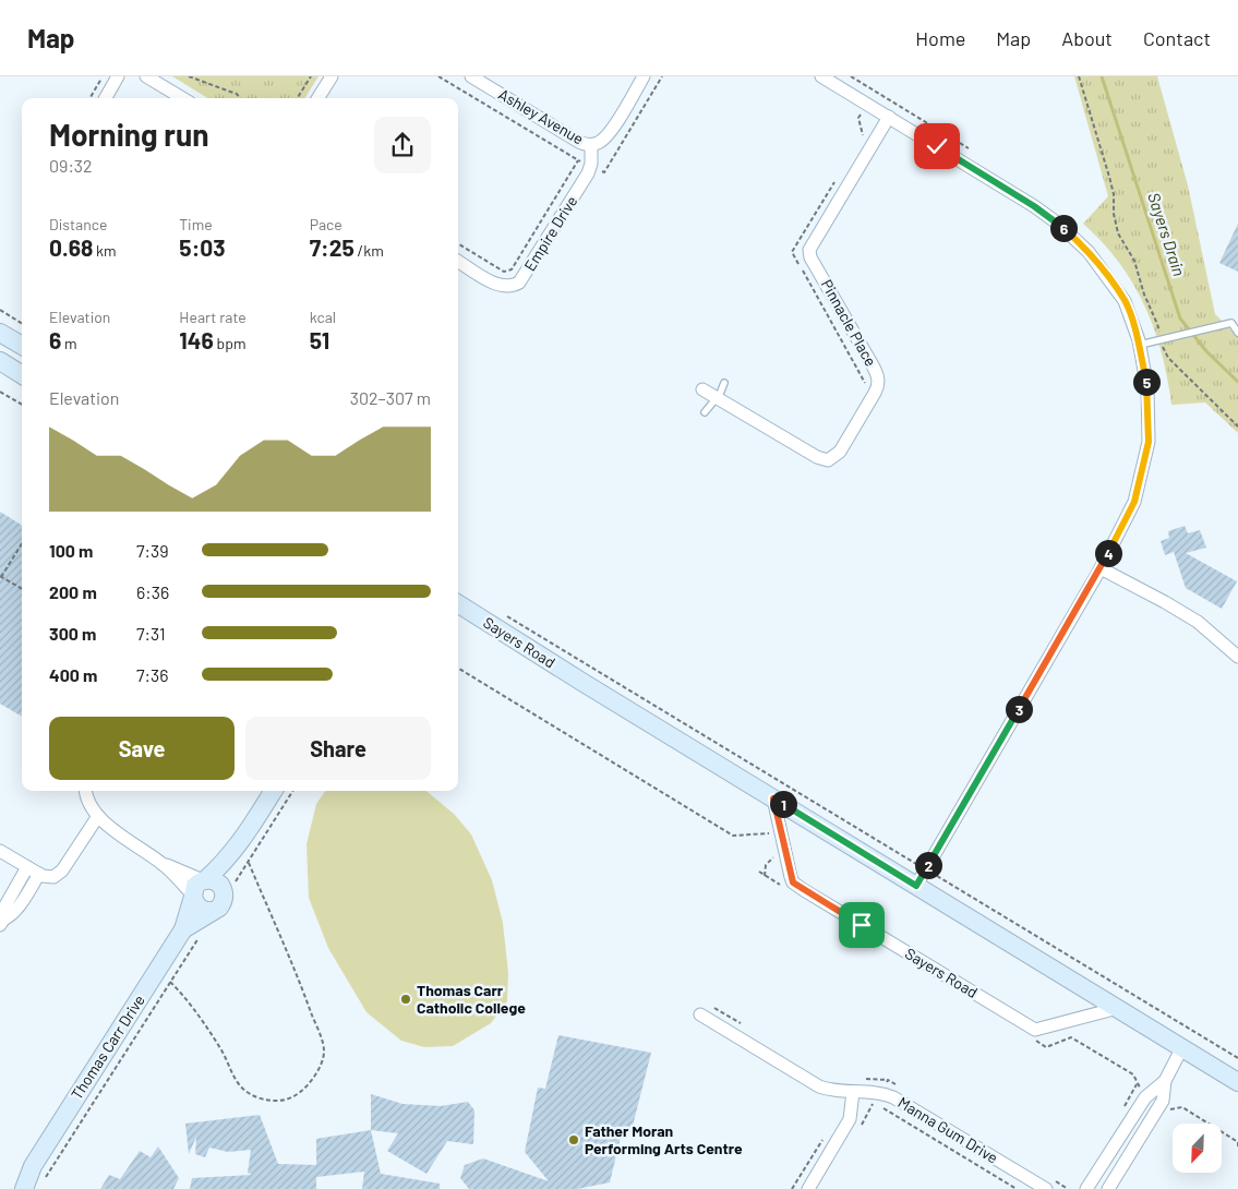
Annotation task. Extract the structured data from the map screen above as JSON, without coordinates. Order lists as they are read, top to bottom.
{
  "streets": {
    "main road": ["Sayers Road", "Thomas Carr Drive"],
    "street": [
      "Ashley Avenue",
      "Empire Drive",
      "Pinnacle Place",
      "Manna Gum Drive"
    ]
  },
  "crossings": [
    ["Ashley Avenue", "Empire Drive"]
  ],
  "water": ["Sayers Drain"],
  "places": ["Thomas Carr Catholic College", "Father Moran Performing Arts Centre"],
  "north": "bottom left",
  "page": {
    "header": "Map",
    "nav": [
      "Home",
      "Map",
      "About",
      "Contact"
    ],
    "heading": ["Morning run", "09:32"],
    "stats": [
      ["Distance", "0.68 km"],
      ["Time", "5:03"],
      ["Pace", "7:25 /km"],
      ["Elevation", "6 m"],
      ["Heart rate", "146 bpm"],
      ["kcal", "51"]
    ],
    "pins": [
      "6",
      "5",
      "4",
      "3",
      "1",
      "2"
    ],
    "chart": ["Elevation", "302–307 m"],
    "list": [
      {
        "name": "100 m",
        "note": "7:39"
      },
      {
        "name": "200 m",
        "note": "6:36"
      },
      {
        "name": "300 m",
        "note": "7:31"
      },
      {
        "name": "400 m",
        "note": "7:36"
      }
    ],
    "buttons": ["Save", "Share"]
  }
}
